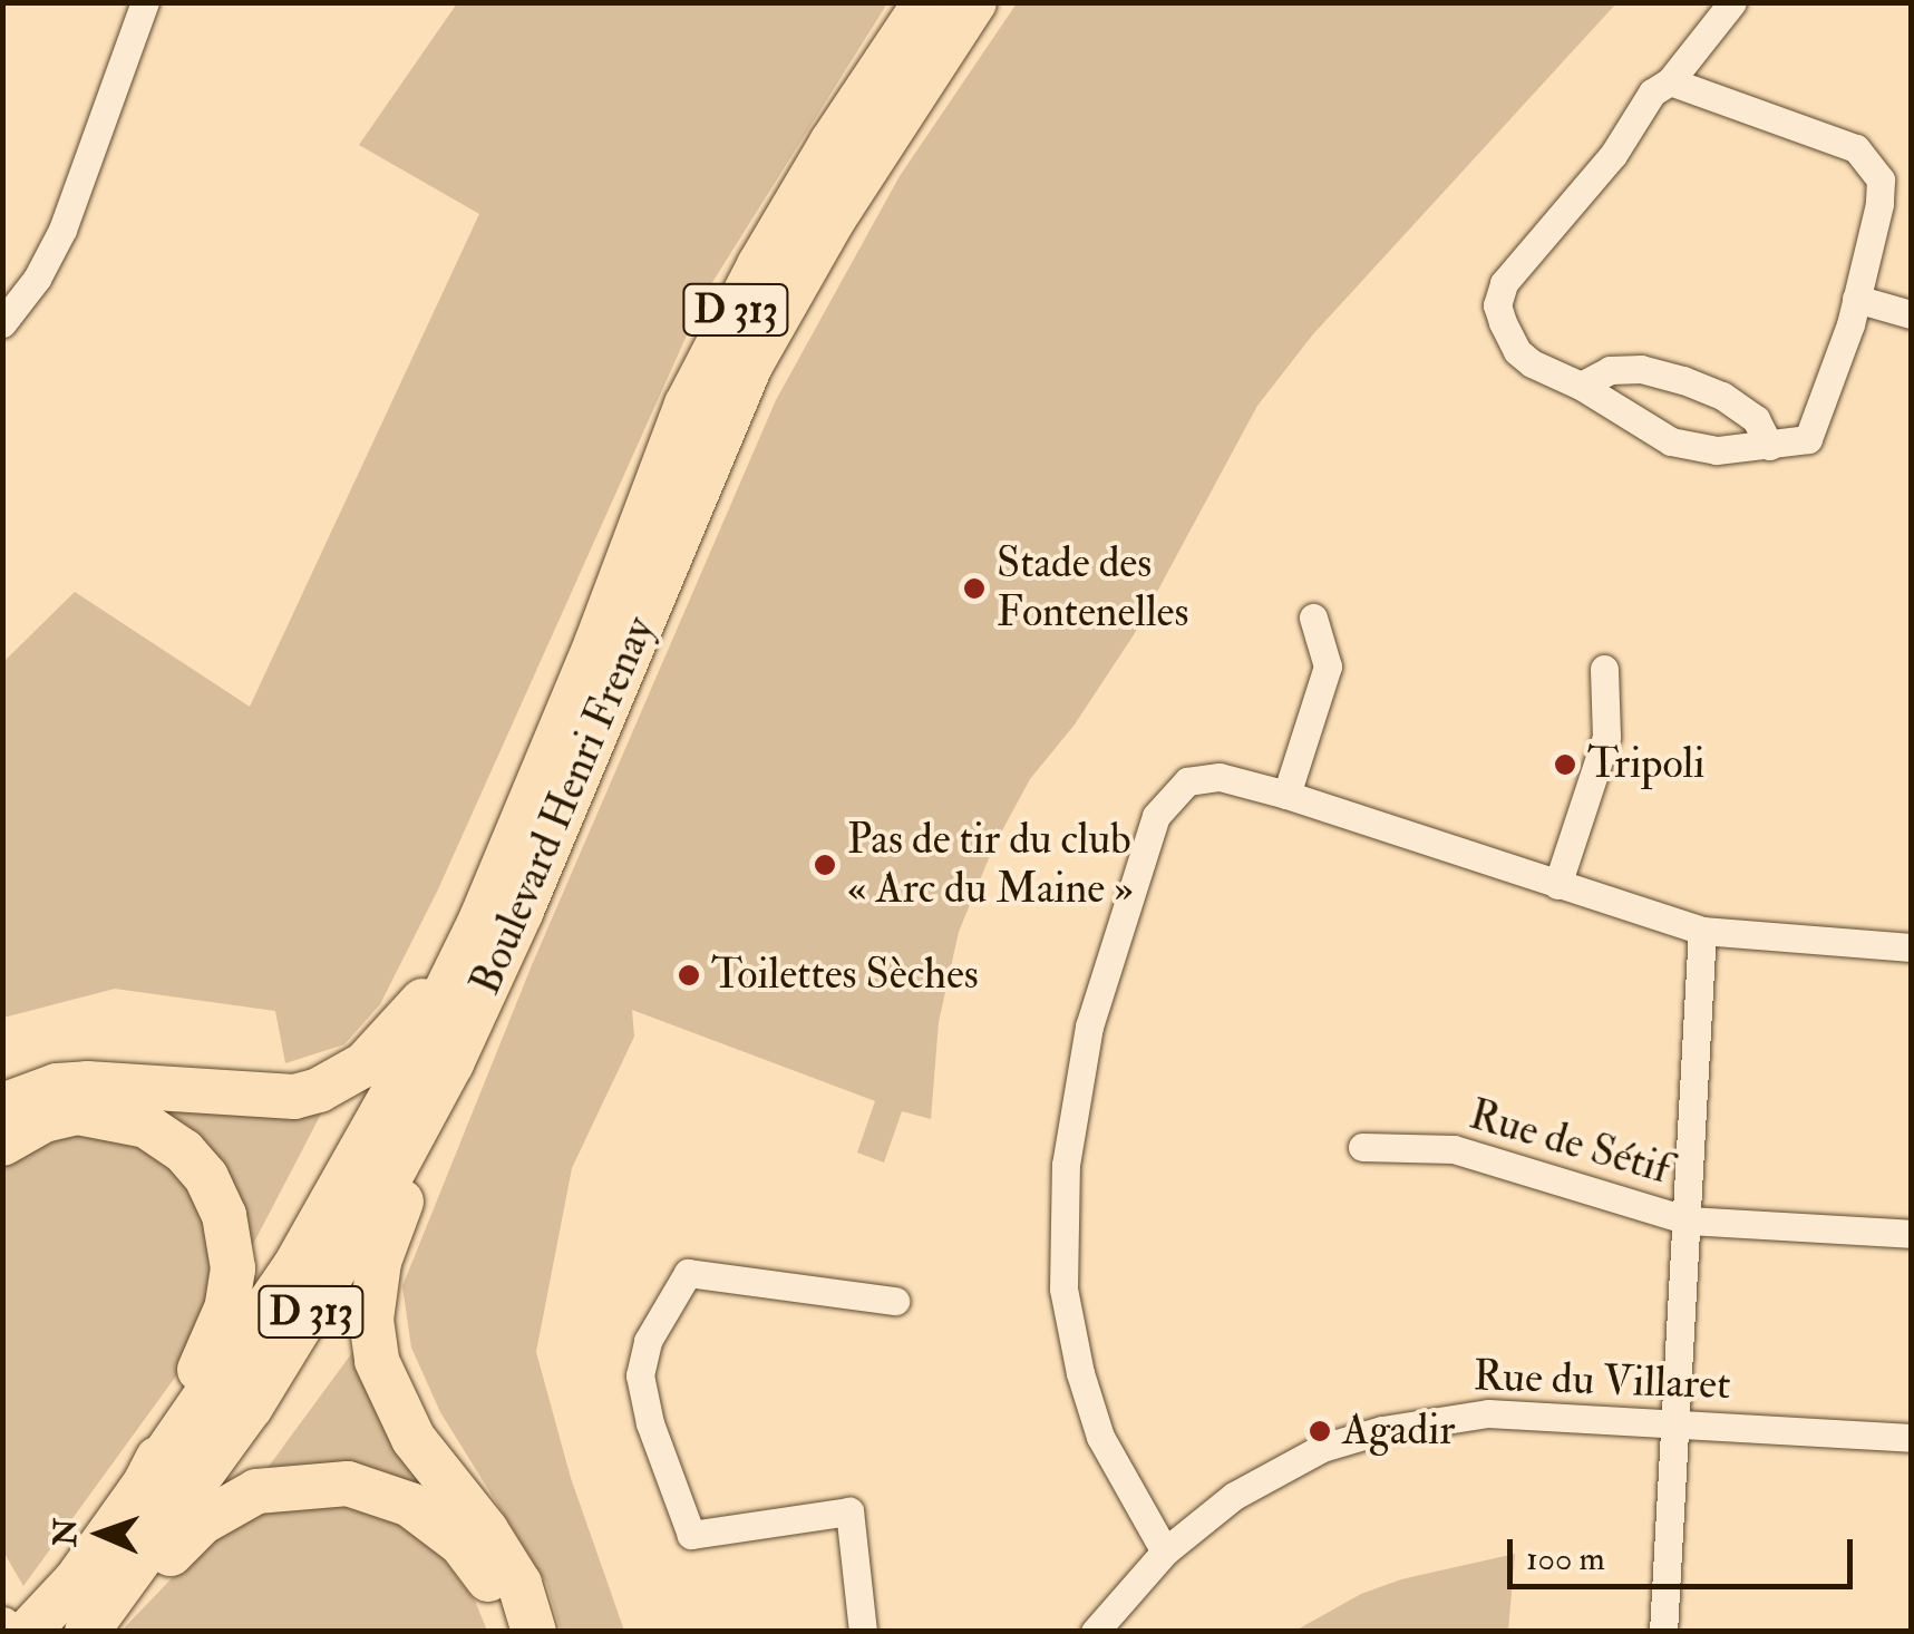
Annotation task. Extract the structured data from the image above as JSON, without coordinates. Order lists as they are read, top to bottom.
{
  "streets": {
    "highway": ["D 313", "Boulevard Henri Frenay"],
    "street": ["Rue de Sétif", "Rue du Villaret"]
  },
  "crossings": [
    ["D 313", "Boulevard Henri Frenay"]
  ],
  "places": [
    "Stade des Fontenelles",
    "Tripoli",
    "Pas de tir du club « Arc du Maine »",
    "Toilettes Sèches",
    "Agadir"
  ],
  "scale_bar": "100 m",
  "north": "left"
}
